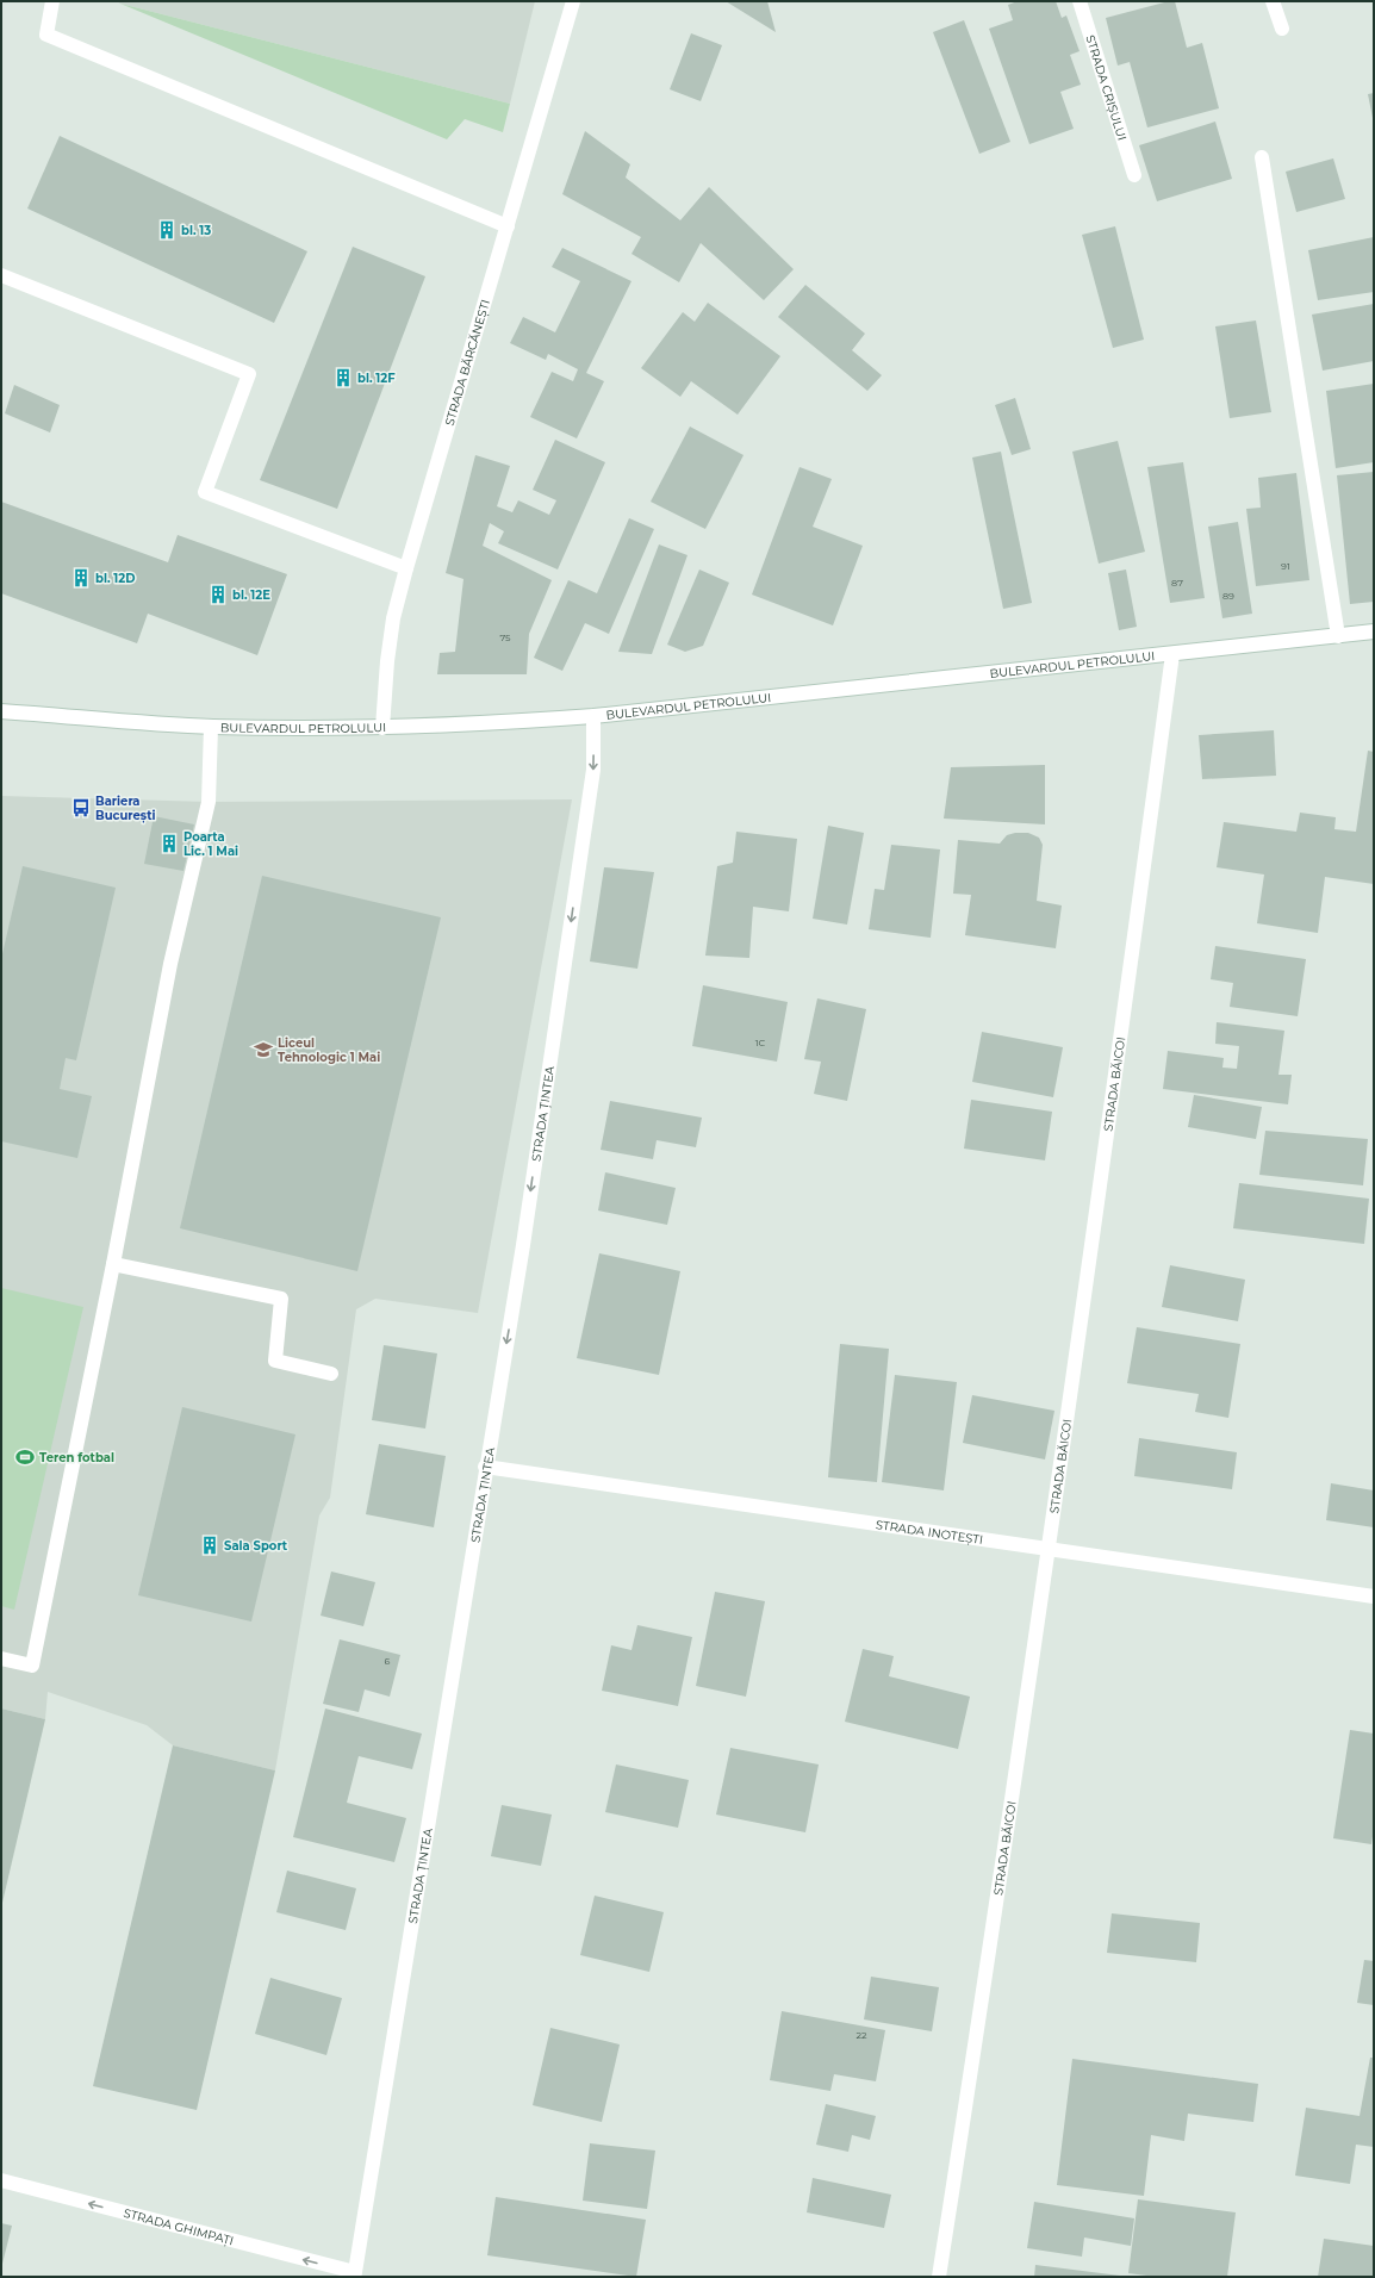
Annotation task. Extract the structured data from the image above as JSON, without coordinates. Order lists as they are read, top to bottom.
{
  "streets": {
    "street": [
      "STRADA CRIȘULUI",
      "STRADA BĂRCĂNEȘTI",
      "BULEVARDUL PETROLULUI",
      "STRADA BĂICOI",
      "STRADA ȚINTEA",
      "STRADA INOTEȘTI",
      "STRADA GHIMPAȚI"
    ]
  },
  "crossings": [
    ["STRADA BĂRCĂNEȘTI", "BULEVARDUL PETROLULUI"],
    ["BULEVARDUL PETROLULUI", "STRADA BĂICOI"],
    ["BULEVARDUL PETROLULUI", "STRADA ȚINTEA"],
    ["STRADA BĂICOI", "STRADA INOTEȘTI"],
    ["STRADA ȚINTEA", "STRADA INOTEȘTI"],
    ["STRADA ȚINTEA", "STRADA GHIMPAȚI"]
  ],
  "one_way": ["STRADA ȚINTEA", "STRADA GHIMPAȚI"],
  "places": {
    "building": [
      "bl. 13",
      "bl. 12F",
      "bl. 12D",
      "bl. 12E",
      "Poarta Lic. 1 Mai",
      "Sala Sport"
    ],
    "bus stop": ["Bariera București"],
    "school or university": ["Liceul Tehnologic 1 Mai"],
    "sports": ["Teren fotbal"]
  },
  "house_numbers": [
    "91",
    "87",
    "89",
    "75",
    "1C",
    "6",
    "22"
  ]
}
